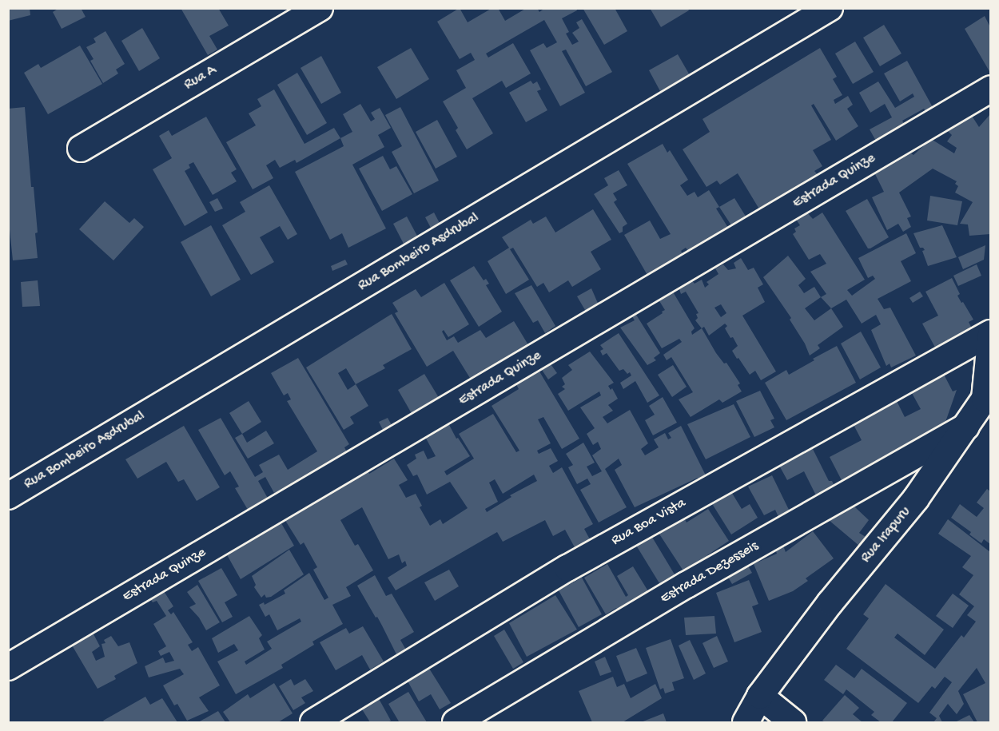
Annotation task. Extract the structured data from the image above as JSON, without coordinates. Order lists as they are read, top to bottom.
{
  "streets": {
    "street": [
      "Rua A",
      "Estrada Quinze",
      "Rua Bombeiro Asdrubal",
      "Rua Boa Vista",
      "Rua Irapuru",
      "Estrada Dezesseis"
    ]
  },
  "crossings": [
    ["Rua Boa Vista", "Rua Irapuru"],
    ["Rua Irapuru", "Estrada Dezesseis"]
  ]
}
